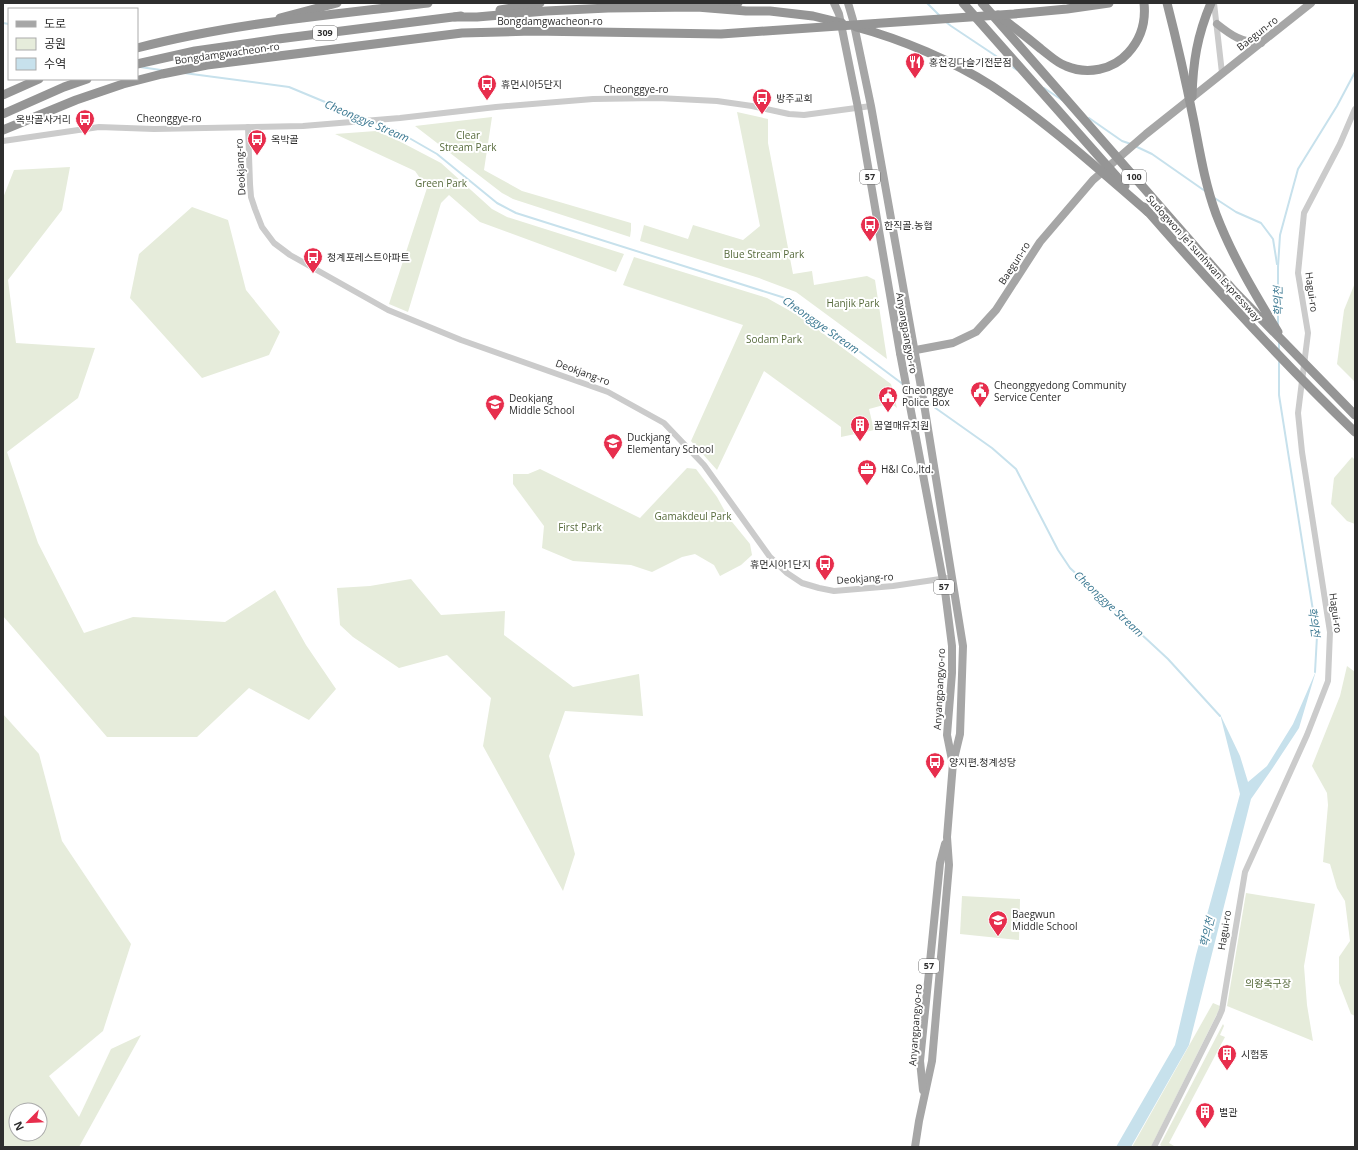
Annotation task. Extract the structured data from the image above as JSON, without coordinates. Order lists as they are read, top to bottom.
{
  "streets": {
    "highway": [
      "Bongdamgwacheon-ro",
      "309",
      "100",
      "Sudogwon Je1sunhwan Expressway"
    ],
    "main road": ["Baegun-ro", "57", "Anyangpangyo-ro"],
    "street": ["Cheonggye-ro", "Deokjang-ro", "Hagui-ro"]
  },
  "crossings": [
    ["Baegun-ro", "Anyangpangyo-ro"],
    ["Cheonggye-ro", "Deokjang-ro"],
    ["Cheonggye-ro", "Anyangpangyo-ro"],
    ["Deokjang-ro", "Anyangpangyo-ro"]
  ],
  "water": ["Cheonggye Stream", "학의천"],
  "parks": [
    "Clear Stream Park",
    "Green Park",
    "Blue Stream Park",
    "Hanjik Park",
    "Sodam Park",
    "Gamakdeul Park",
    "First Park",
    "의왕축구장"
  ],
  "places": {
    "restaurant": ["홍천깅다슬기전문점"],
    "bus stop": [
      "휴먼시아5단지",
      "방주교회",
      "옥박골사거리",
      "옥박골",
      "한직골.농협",
      "청계포레스트아파트",
      "휴먼시아1단지",
      "양지편.청계성당"
    ],
    "public building": ["Cheonggyedong Community Service Center", "Cheonggye Police Box"],
    "school or university": ["Deokjang Middle School", "Duckjang Elementary School", "Baegwun Middle School"],
    "building": ["꿈열매유치원", "시험동", "별관"],
    "office": ["H&I Co.,ltd."]
  },
  "legend": ["도로", "공원", "수역"],
  "north": "bottom left"
}
